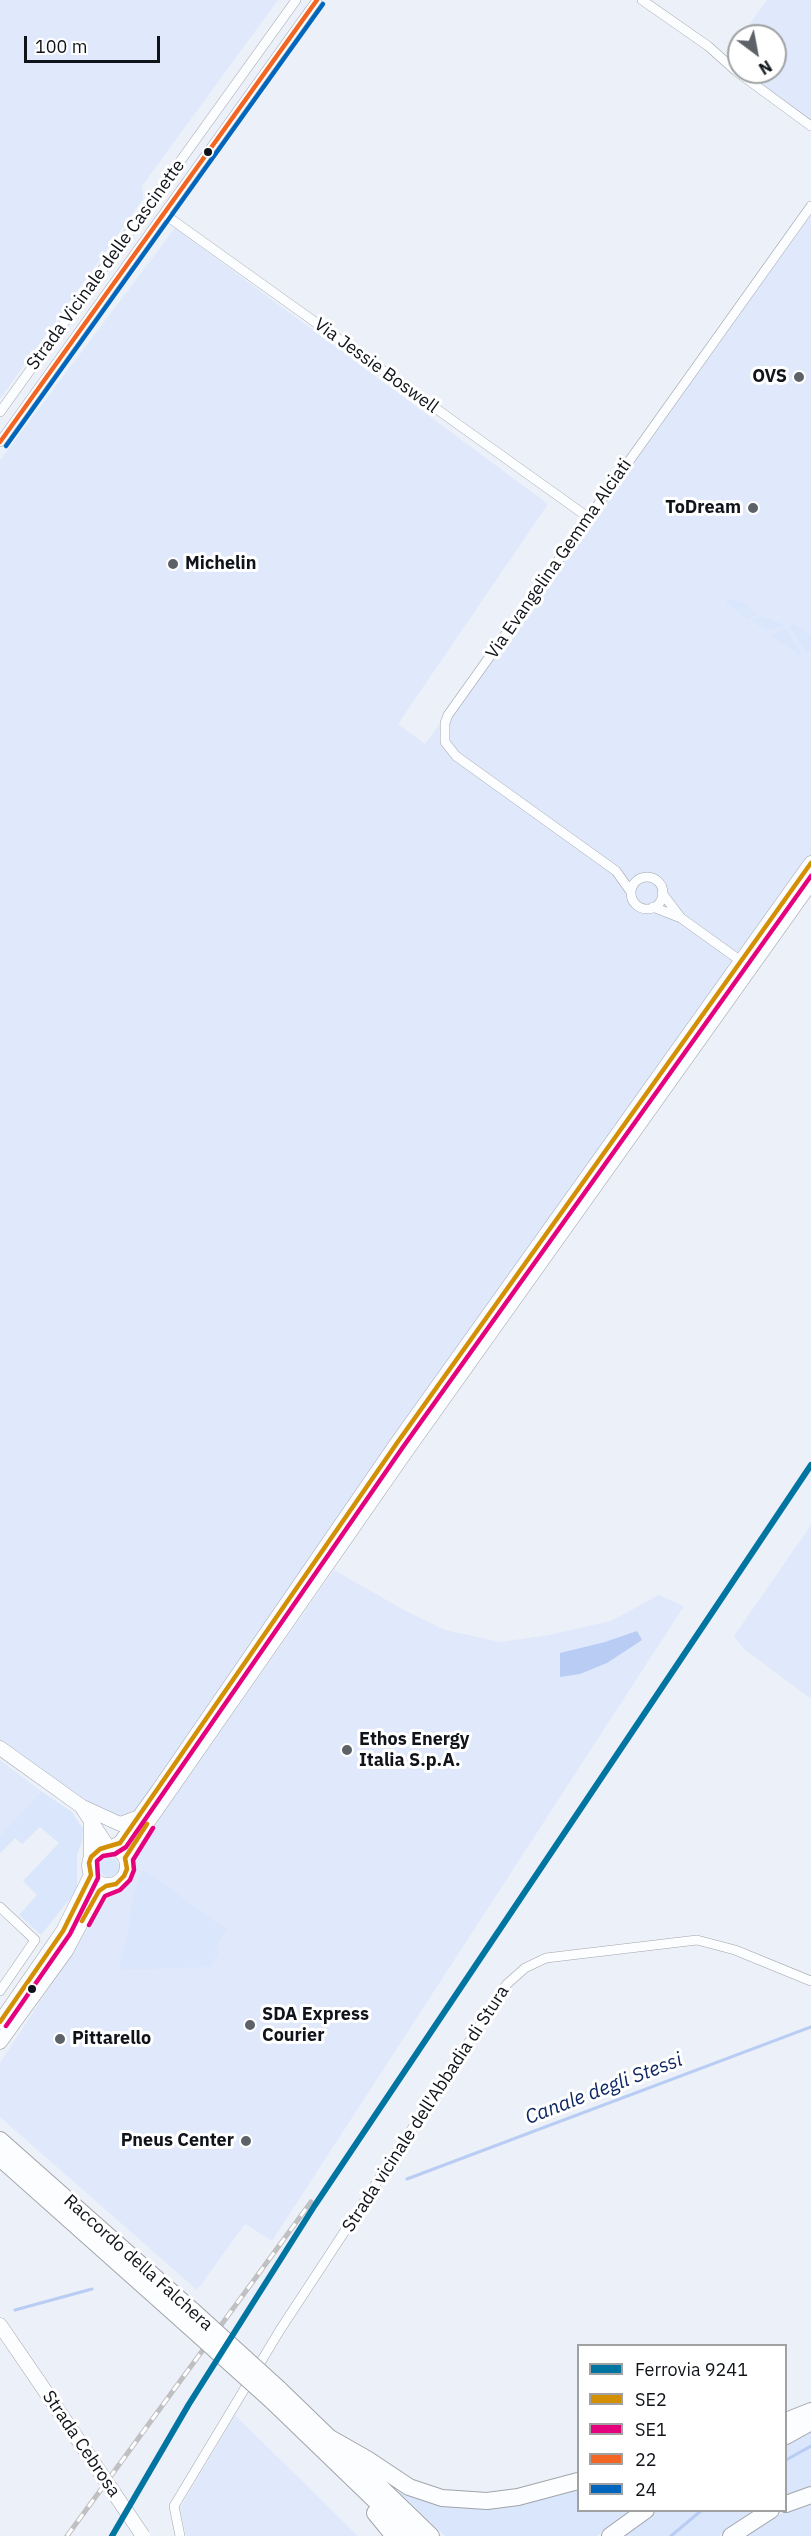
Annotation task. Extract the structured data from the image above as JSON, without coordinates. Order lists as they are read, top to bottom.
{
  "streets": {
    "highway": ["Raccordo della Falchera"],
    "main road": ["Strada Cebrosa"],
    "street": [
      "Strada Vicinale delle Cascinette",
      "Via Jessie Boswell",
      "Via Evangelina Gemma Alciati",
      "Strada vicinale dell'Abbadia di Stura"
    ]
  },
  "crossings": [
    ["Strada Vicinale delle Cascinette", "Via Jessie Boswell"],
    ["Via Jessie Boswell", "Via Evangelina Gemma Alciati"]
  ],
  "water": ["Canale degli Stessi"],
  "places": [
    "OVS",
    "ToDream",
    "Michelin",
    "Ethos Energy Italia S.p.A.",
    "SDA Express Courier",
    "Pittarello",
    "Pneus Center"
  ],
  "lines": [
    "transit line 22",
    "transit line 24",
    "transit line SE2",
    "transit line SE1",
    "rail line 9241"
  ],
  "legend": [
    "Ferrovia 9241",
    "SE2",
    "SE1",
    "22",
    "24"
  ],
  "scale_bar": "100 m",
  "north": "bottom right"
}
